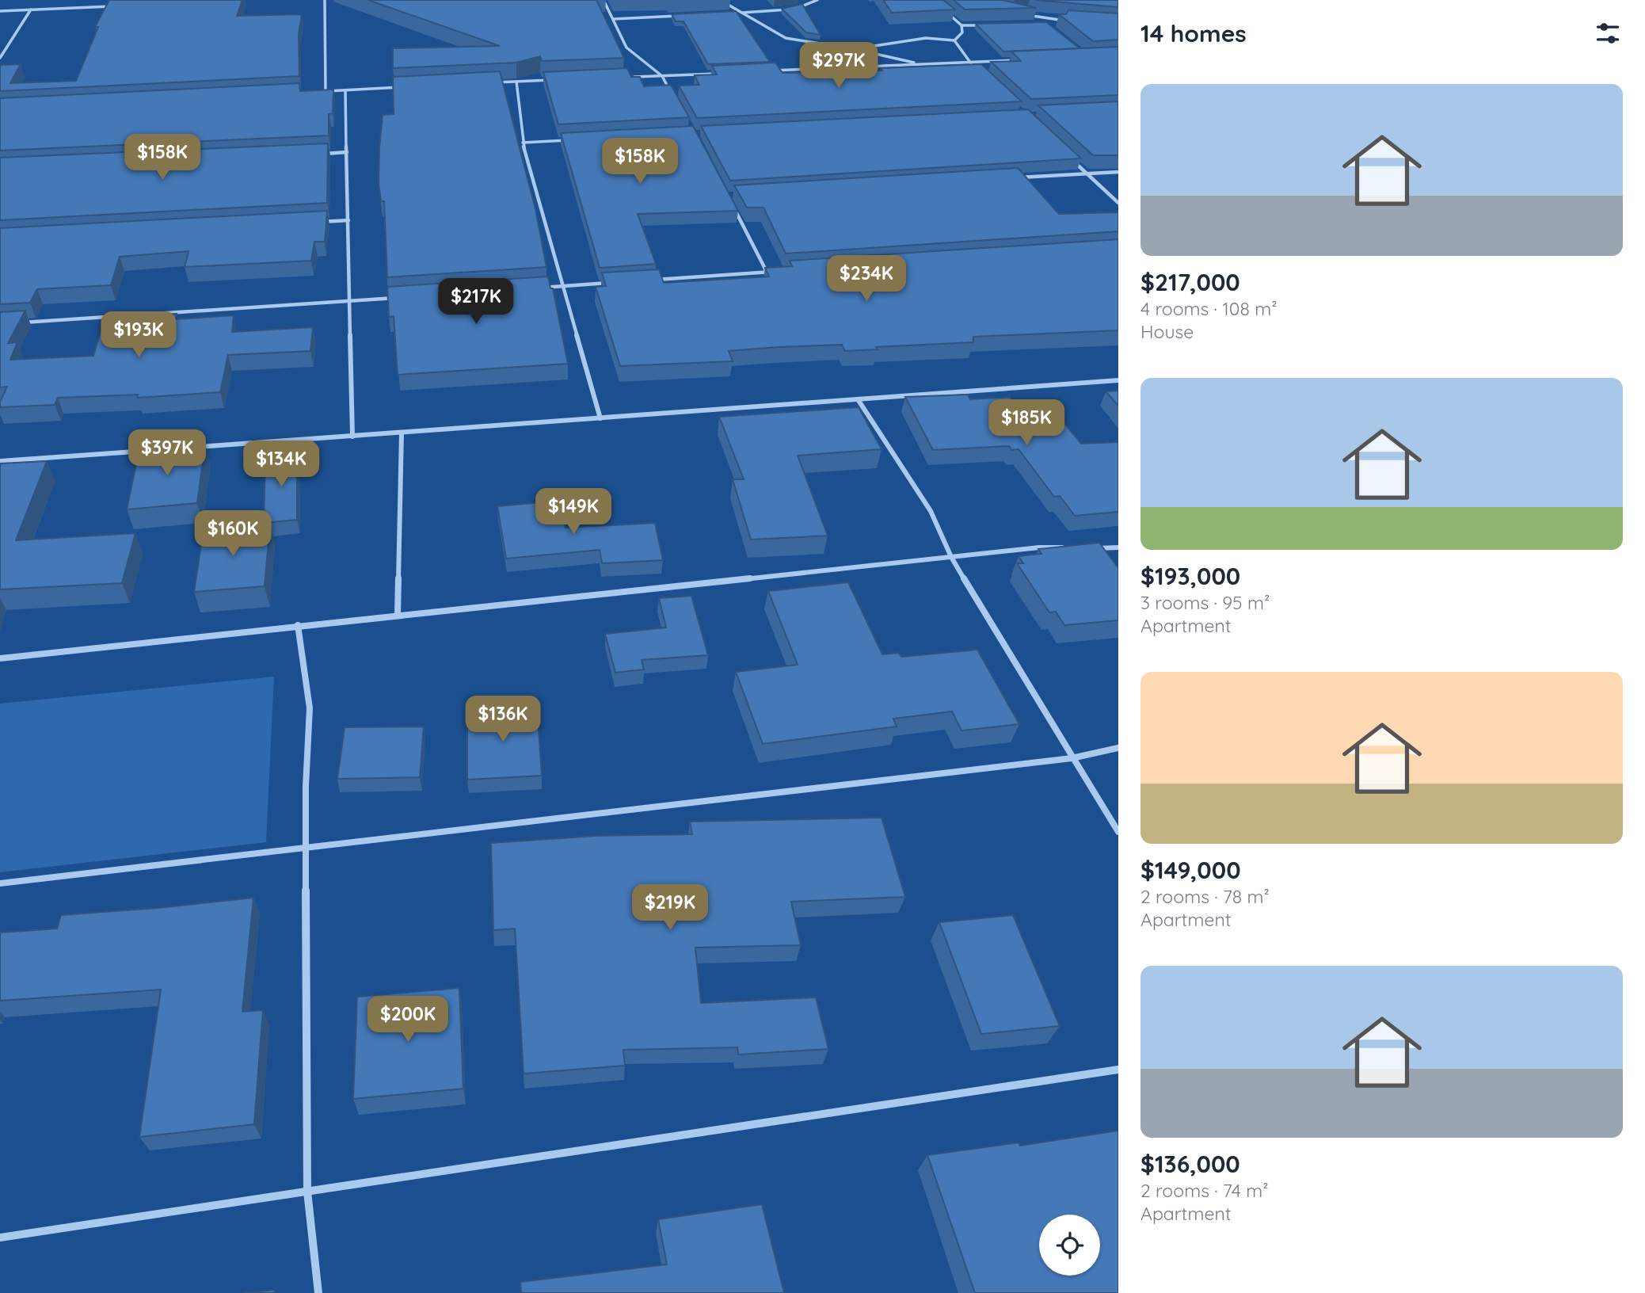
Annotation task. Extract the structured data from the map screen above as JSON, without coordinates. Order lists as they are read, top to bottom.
{
  "page": {
    "heading": "14 homes",
    "price": [
      "$297K",
      "$158K",
      "$158K",
      "$234K",
      "$217K",
      "$193K",
      "$185K",
      "$397K",
      "$134K",
      "$149K",
      "$160K",
      "$136K",
      "$219K",
      "$200K"
    ],
    "list": [
      {
        "name": "$217,000",
        "note": "4 rooms · 108 m² · House"
      },
      {
        "name": "$193,000",
        "note": "3 rooms · 95 m² · Apartment"
      },
      {
        "name": "$149,000",
        "note": "2 rooms · 78 m² · Apartment"
      },
      {
        "name": "$136,000",
        "note": "2 rooms · 74 m² · Apartment"
      }
    ]
  }
}
